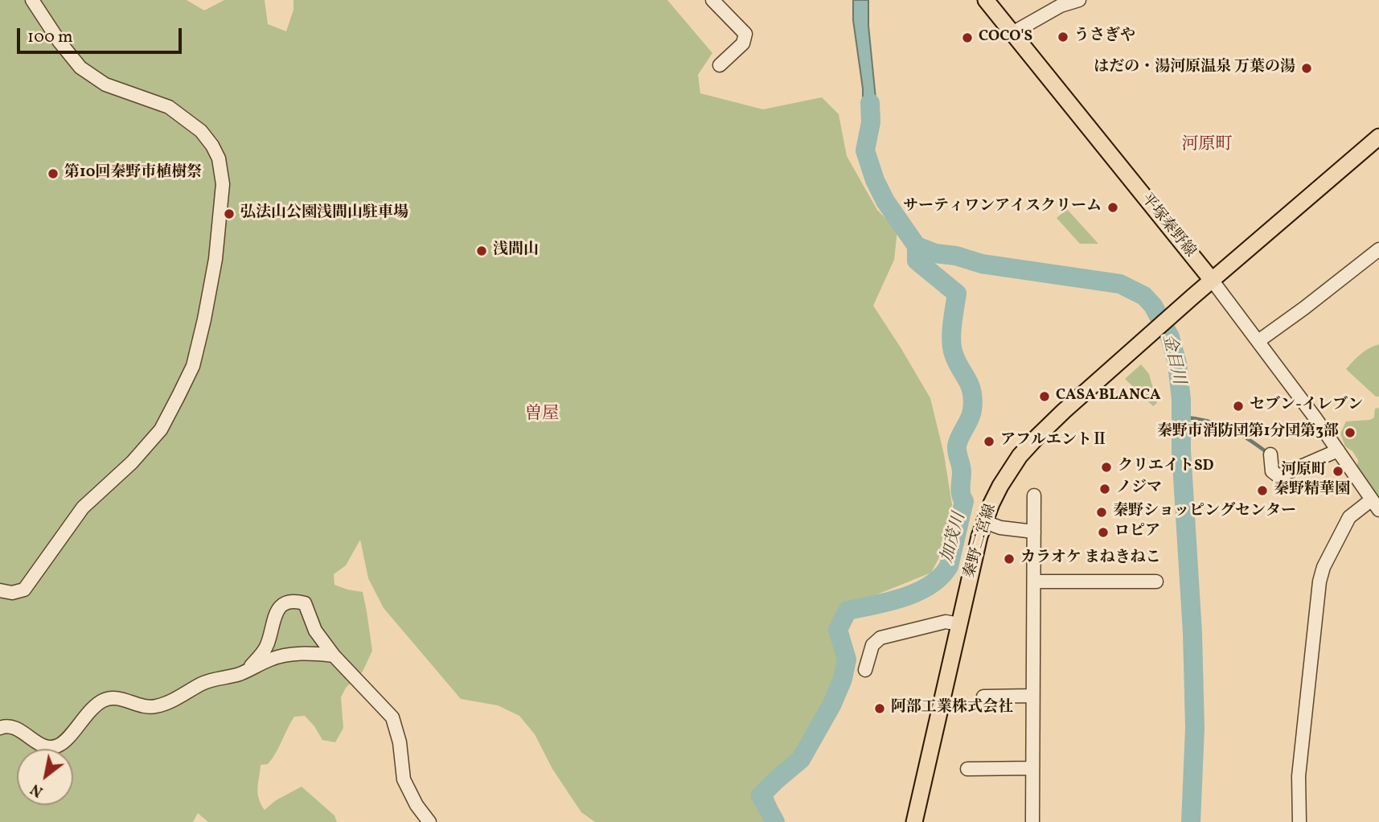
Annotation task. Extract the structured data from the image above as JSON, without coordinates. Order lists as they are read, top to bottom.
{
  "streets": {
    "main road": ["平塚秦野線", "秦野二宮線"]
  },
  "crossings": [
    ["平塚秦野線", "秦野二宮線"]
  ],
  "districts": ["河原町", "曽屋"],
  "water": ["金目川", "加茂川"],
  "places": [
    "うさぎや",
    "COCO'S",
    "はだの・湯河原温泉 万葉の湯",
    "第10回秦野市植樹祭",
    "サーティワンアイスクリーム",
    "弘法山公園浅間山駐車場",
    "浅間山",
    "CASA BLANCA",
    "セブン-イレブン",
    "秦野市消防団第1分団第3部",
    "アフルエントⅡ",
    "クリエイトSD",
    "河原町",
    "ノジマ",
    "秦野精華園",
    "秦野ショッピングセンター",
    "ロピア",
    "カラオケ まねきねこ",
    "阿部工業株式会社"
  ],
  "scale_bar": "100 m",
  "north": "bottom left"
}
